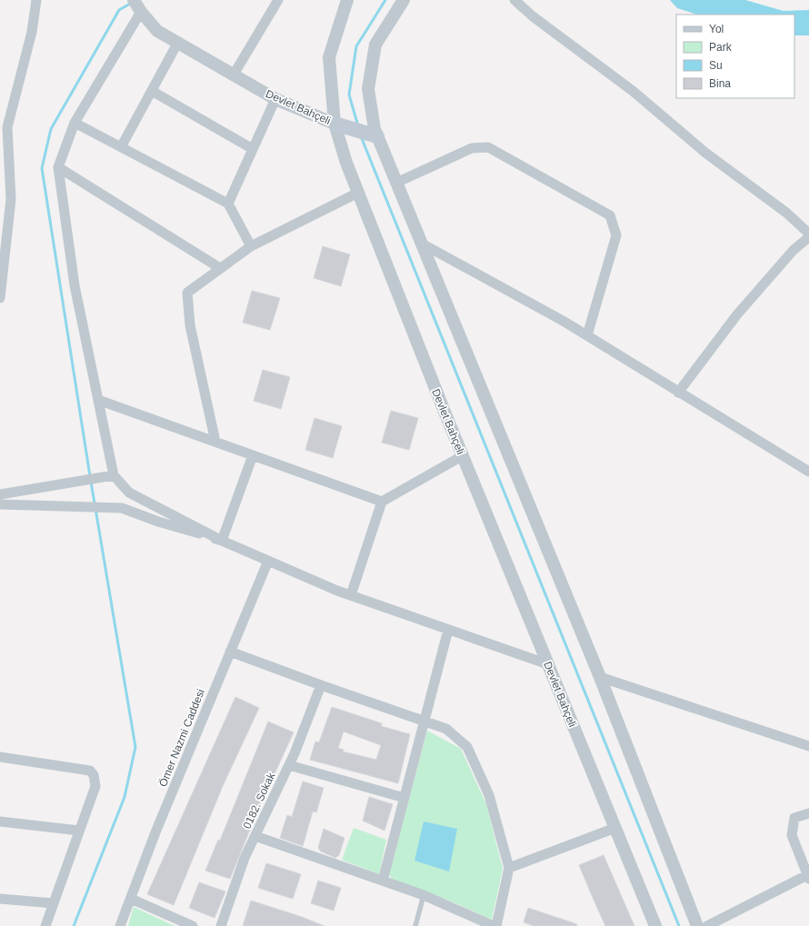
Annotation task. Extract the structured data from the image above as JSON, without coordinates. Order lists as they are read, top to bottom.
{
  "streets": {
    "street": ["Devlet Bahçeli", "Ömer Nazmi Caddesi", "0182. Sokak"]
  },
  "legend": [
    "Yol",
    "Park",
    "Su",
    "Bina"
  ]
}
